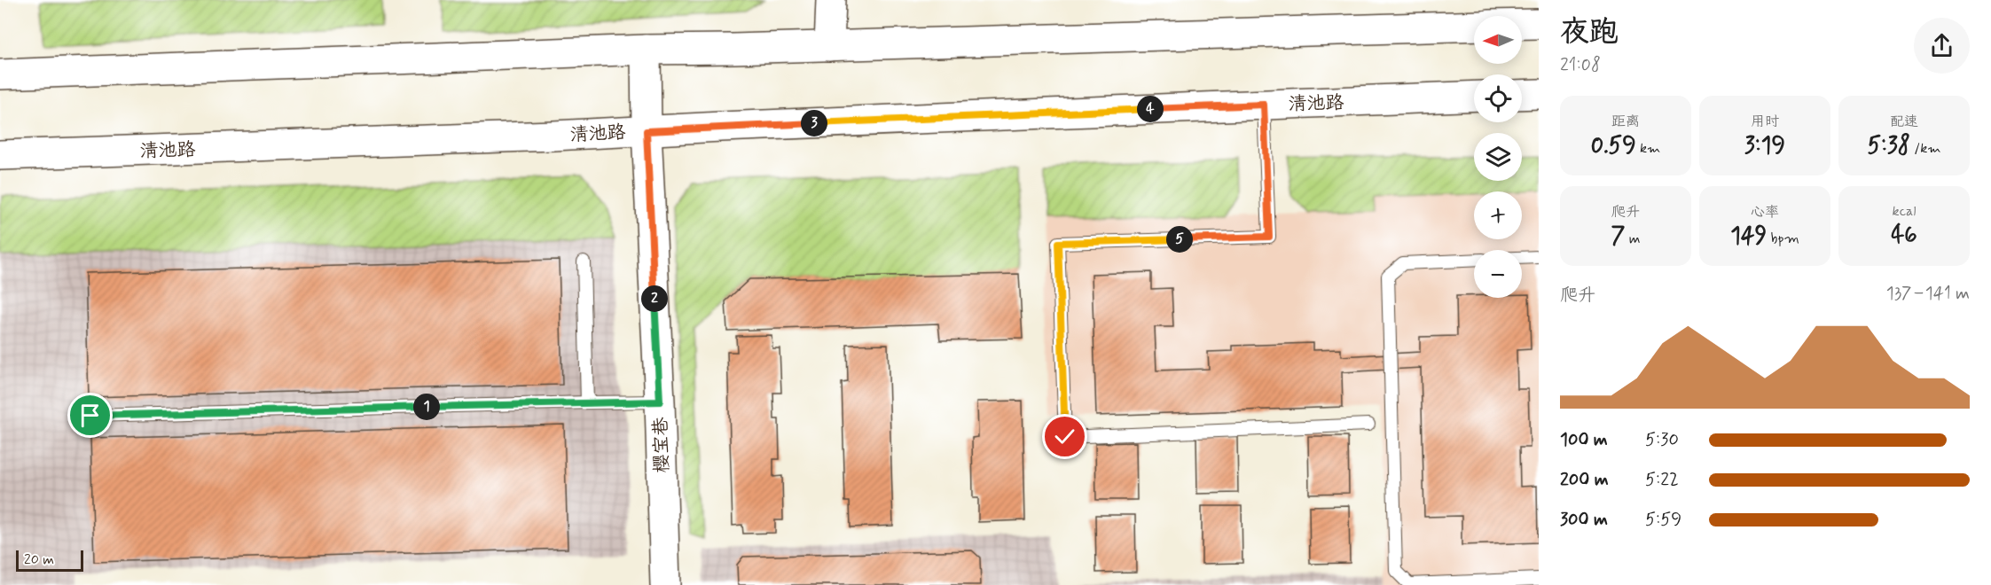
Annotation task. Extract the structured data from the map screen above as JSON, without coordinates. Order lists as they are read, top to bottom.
{
  "streets": {
    "main road": ["清池路", "樱宝巷"]
  },
  "crossings": [
    ["清池路", "樱宝巷"]
  ],
  "scale_bar": "20 m",
  "north": "left",
  "page": {
    "heading": ["夜跑", "21:08"],
    "map_buttons": ["+", "−"],
    "stats": [
      ["距离", "0.59 km"],
      ["用时", "3:19"],
      ["配速", "5:38 /km"],
      ["爬升", "7 m"],
      ["心率", "149 bpm"],
      ["kcal", "46"]
    ],
    "pins": [
      "4",
      "3",
      "5",
      "2",
      "1"
    ],
    "chart": ["爬升", "137–141 m"],
    "list": [
      {
        "name": "100 m",
        "note": "5:30"
      },
      {
        "name": "200 m",
        "note": "5:22"
      },
      {
        "name": "300 m",
        "note": "5:59"
      }
    ],
    "scale": "20 m"
  }
}
